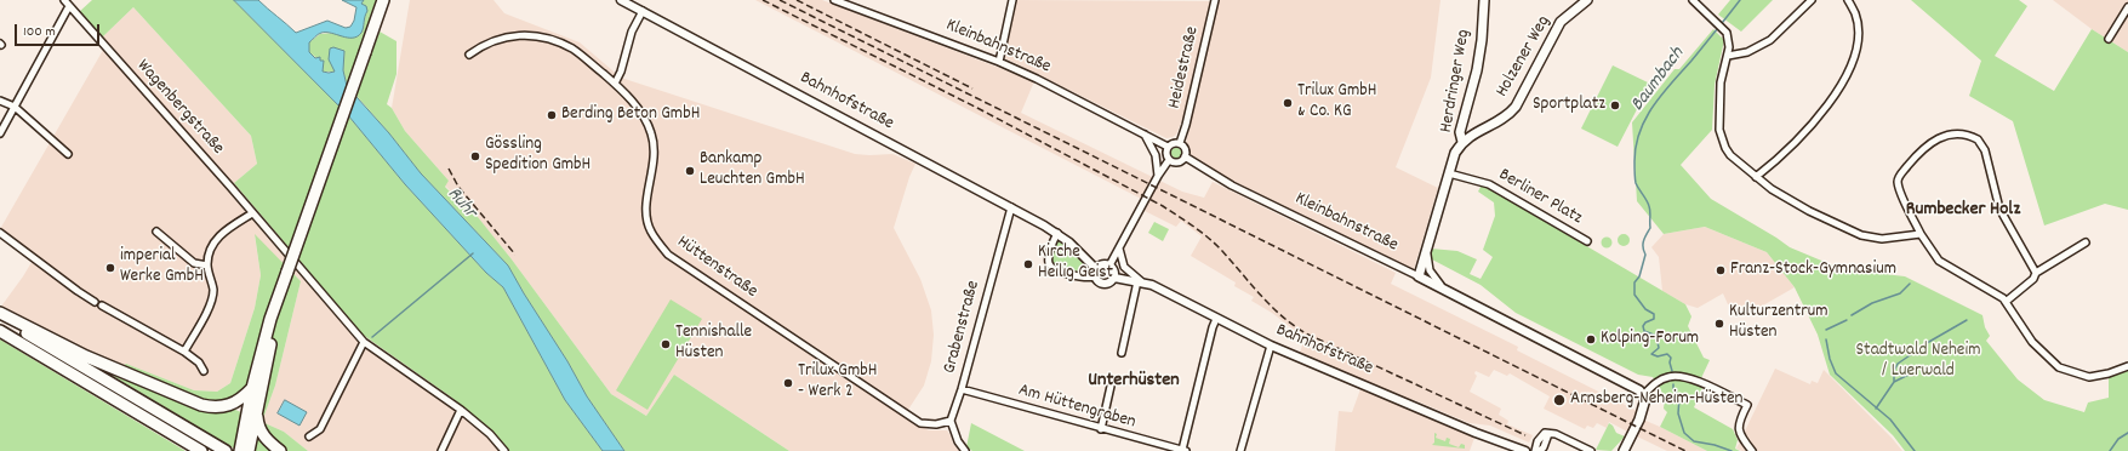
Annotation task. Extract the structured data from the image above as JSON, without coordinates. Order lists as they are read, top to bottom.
{
  "streets": {
    "main road": ["Kleinbahnstraße", "Holzener Weg", "Herdringer Weg"],
    "street": [
      "Heidestraße",
      "Bahnhofstraße",
      "Wagenbergstraße",
      "Berliner Platz",
      "Hüttenstraße",
      "Grabenstraße",
      "Am Hüttengraben"
    ]
  },
  "crossings": [
    ["Kleinbahnstraße", "Heidestraße"],
    ["Kleinbahnstraße", "Herdringer Weg"],
    ["Holzener Weg", "Herdringer Weg"],
    ["Herdringer Weg", "Berliner Platz"],
    ["Bahnhofstraße", "Grabenstraße"],
    ["Hüttenstraße", "Grabenstraße"],
    ["Grabenstraße", "Am Hüttengraben"]
  ],
  "districts": ["Rumbecker Holz", "Unterhüsten"],
  "water": ["Baumbach", "Ruhr"],
  "parks": ["Stadtwald Neheim / Luerwald"],
  "places": [
    "Trilux GmbH & Co. KG",
    "Sportplatz",
    "Berding Beton GmbH",
    "Gössling Spedition GmbH",
    "Bankamp Leuchten GmbH",
    "Kirche Heilig Geist",
    "imperial Werke GmbH",
    "Franz-Stock-Gymnasium",
    "Kulturzentrum Hüsten",
    "Kolping-Forum",
    "Tennishalle Hüsten",
    "Trilux GmbH - Werk 2",
    "Arnsberg-Neheim-Hüsten"
  ],
  "scale_bar": "100 m"
}
